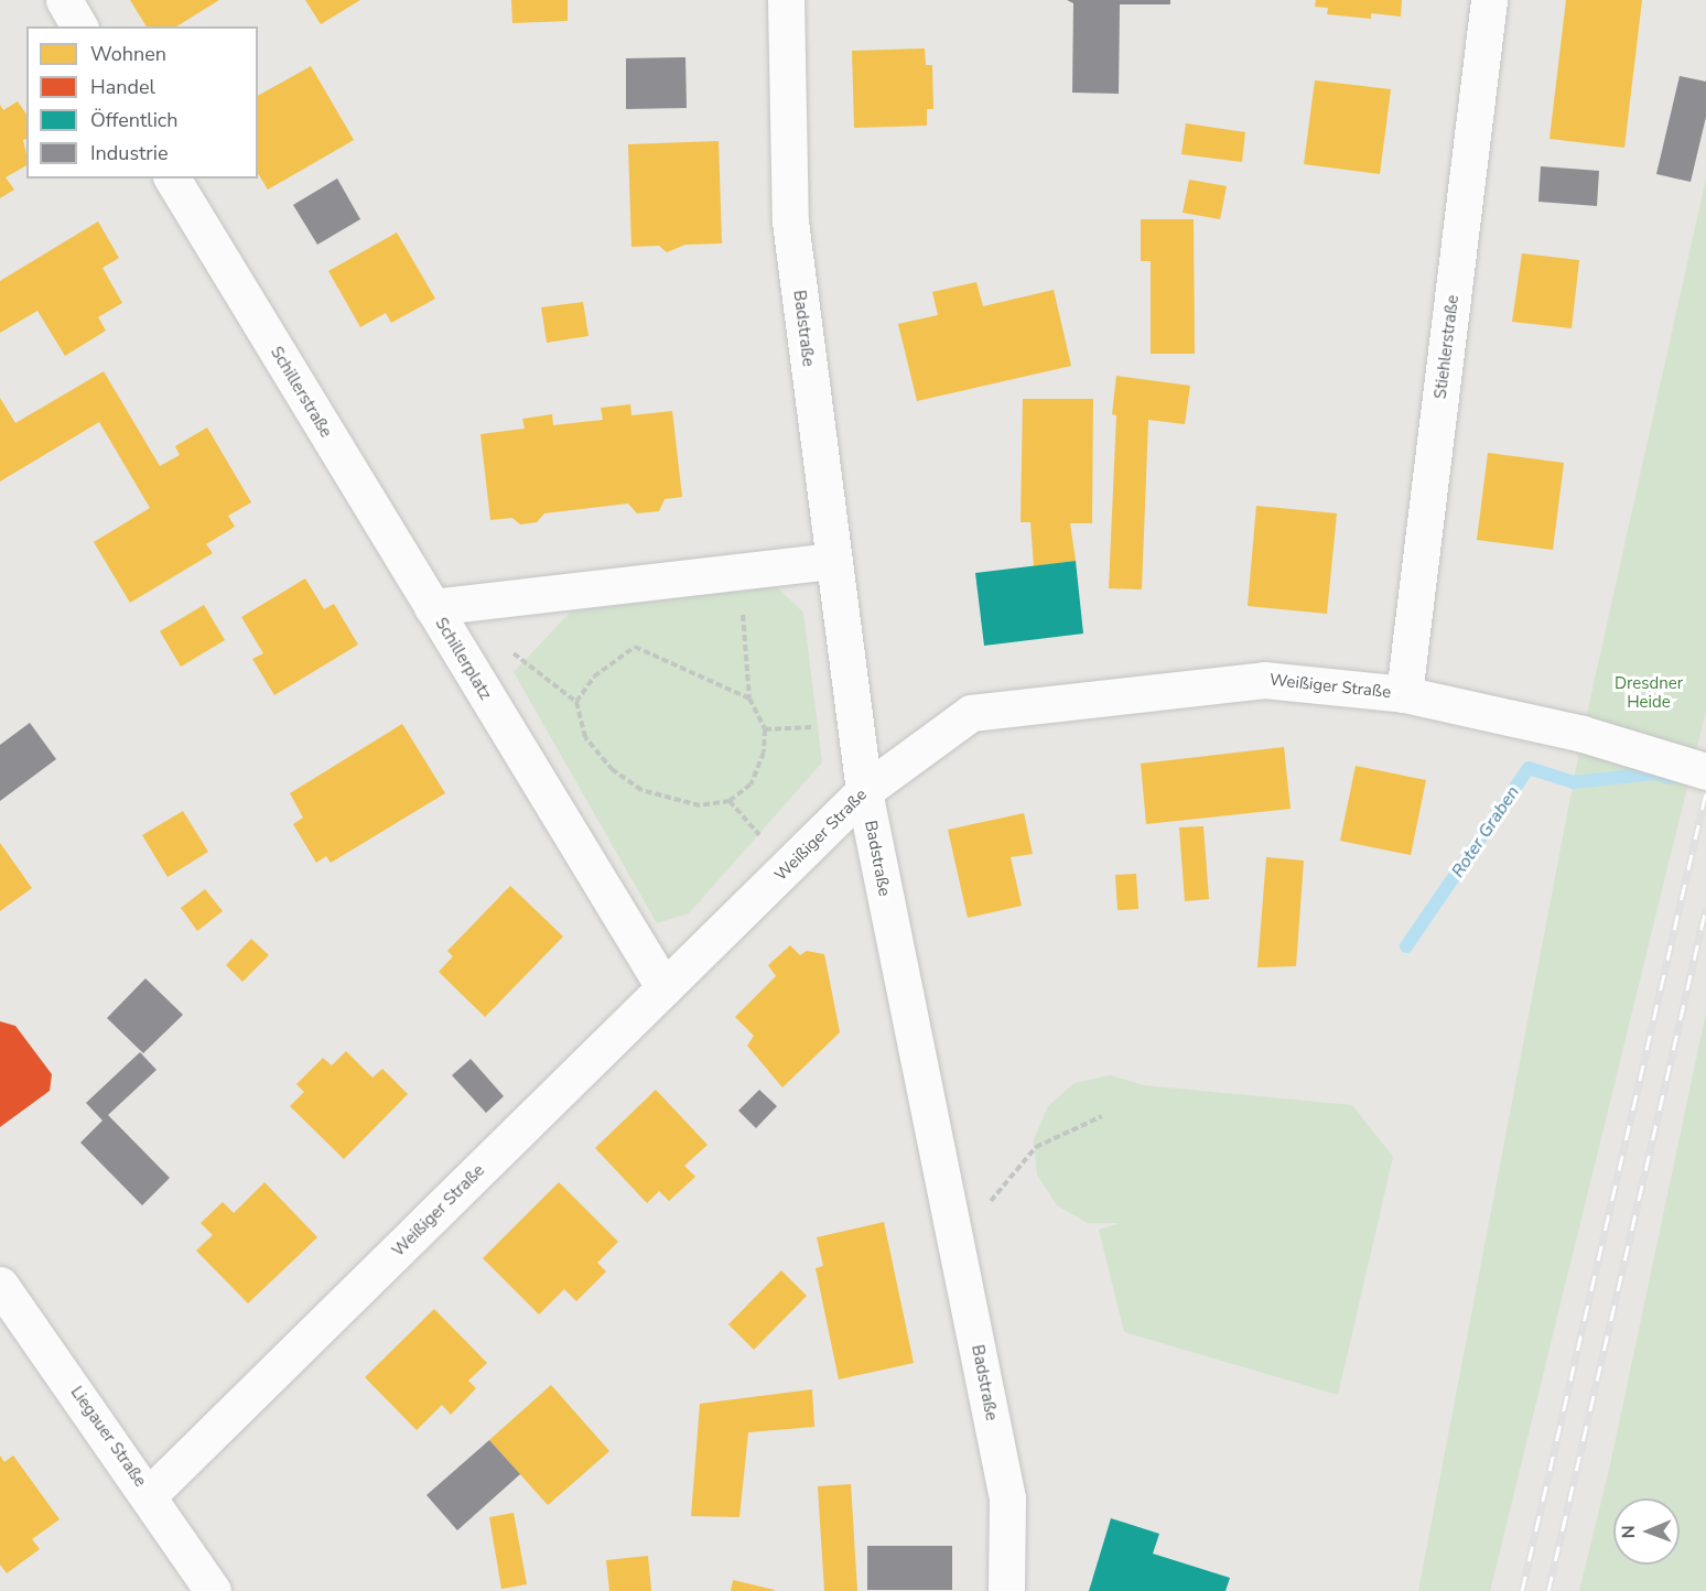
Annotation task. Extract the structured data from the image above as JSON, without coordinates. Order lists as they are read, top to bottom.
{
  "streets": {
    "street": [
      "Badstraße",
      "Stiehlerstraße",
      "Schillerstraße",
      "Schillerplatz",
      "Weißiger Straße",
      "Liegauer Straße"
    ]
  },
  "crossings": [
    ["Badstraße", "Schillerplatz"],
    ["Badstraße", "Weißiger Straße"],
    ["Stiehlerstraße", "Weißiger Straße"],
    ["Schillerstraße", "Schillerplatz"],
    ["Schillerplatz", "Weißiger Straße"],
    ["Weißiger Straße", "Liegauer Straße"]
  ],
  "water": ["Roter Graben"],
  "parks": ["Dresdner Heide"],
  "legend": [
    "Wohnen",
    "Handel",
    "Öffentlich",
    "Industrie"
  ],
  "north": "left"
}
